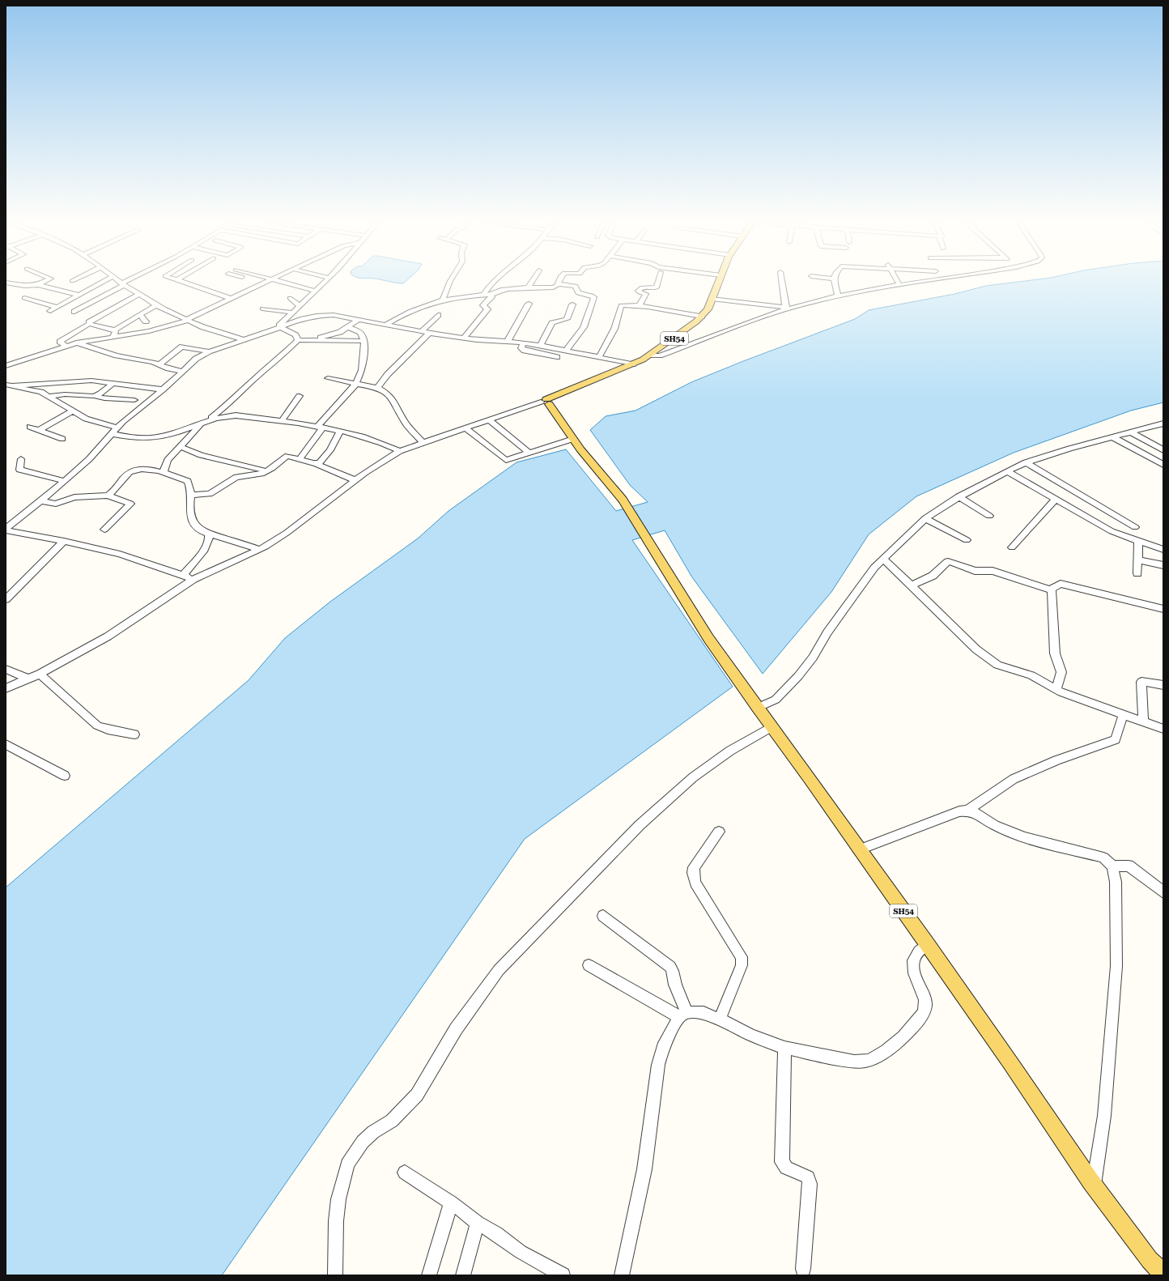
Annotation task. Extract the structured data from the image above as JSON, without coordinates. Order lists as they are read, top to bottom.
{
  "streets": {
    "main road": ["SH54"]
  }
}
